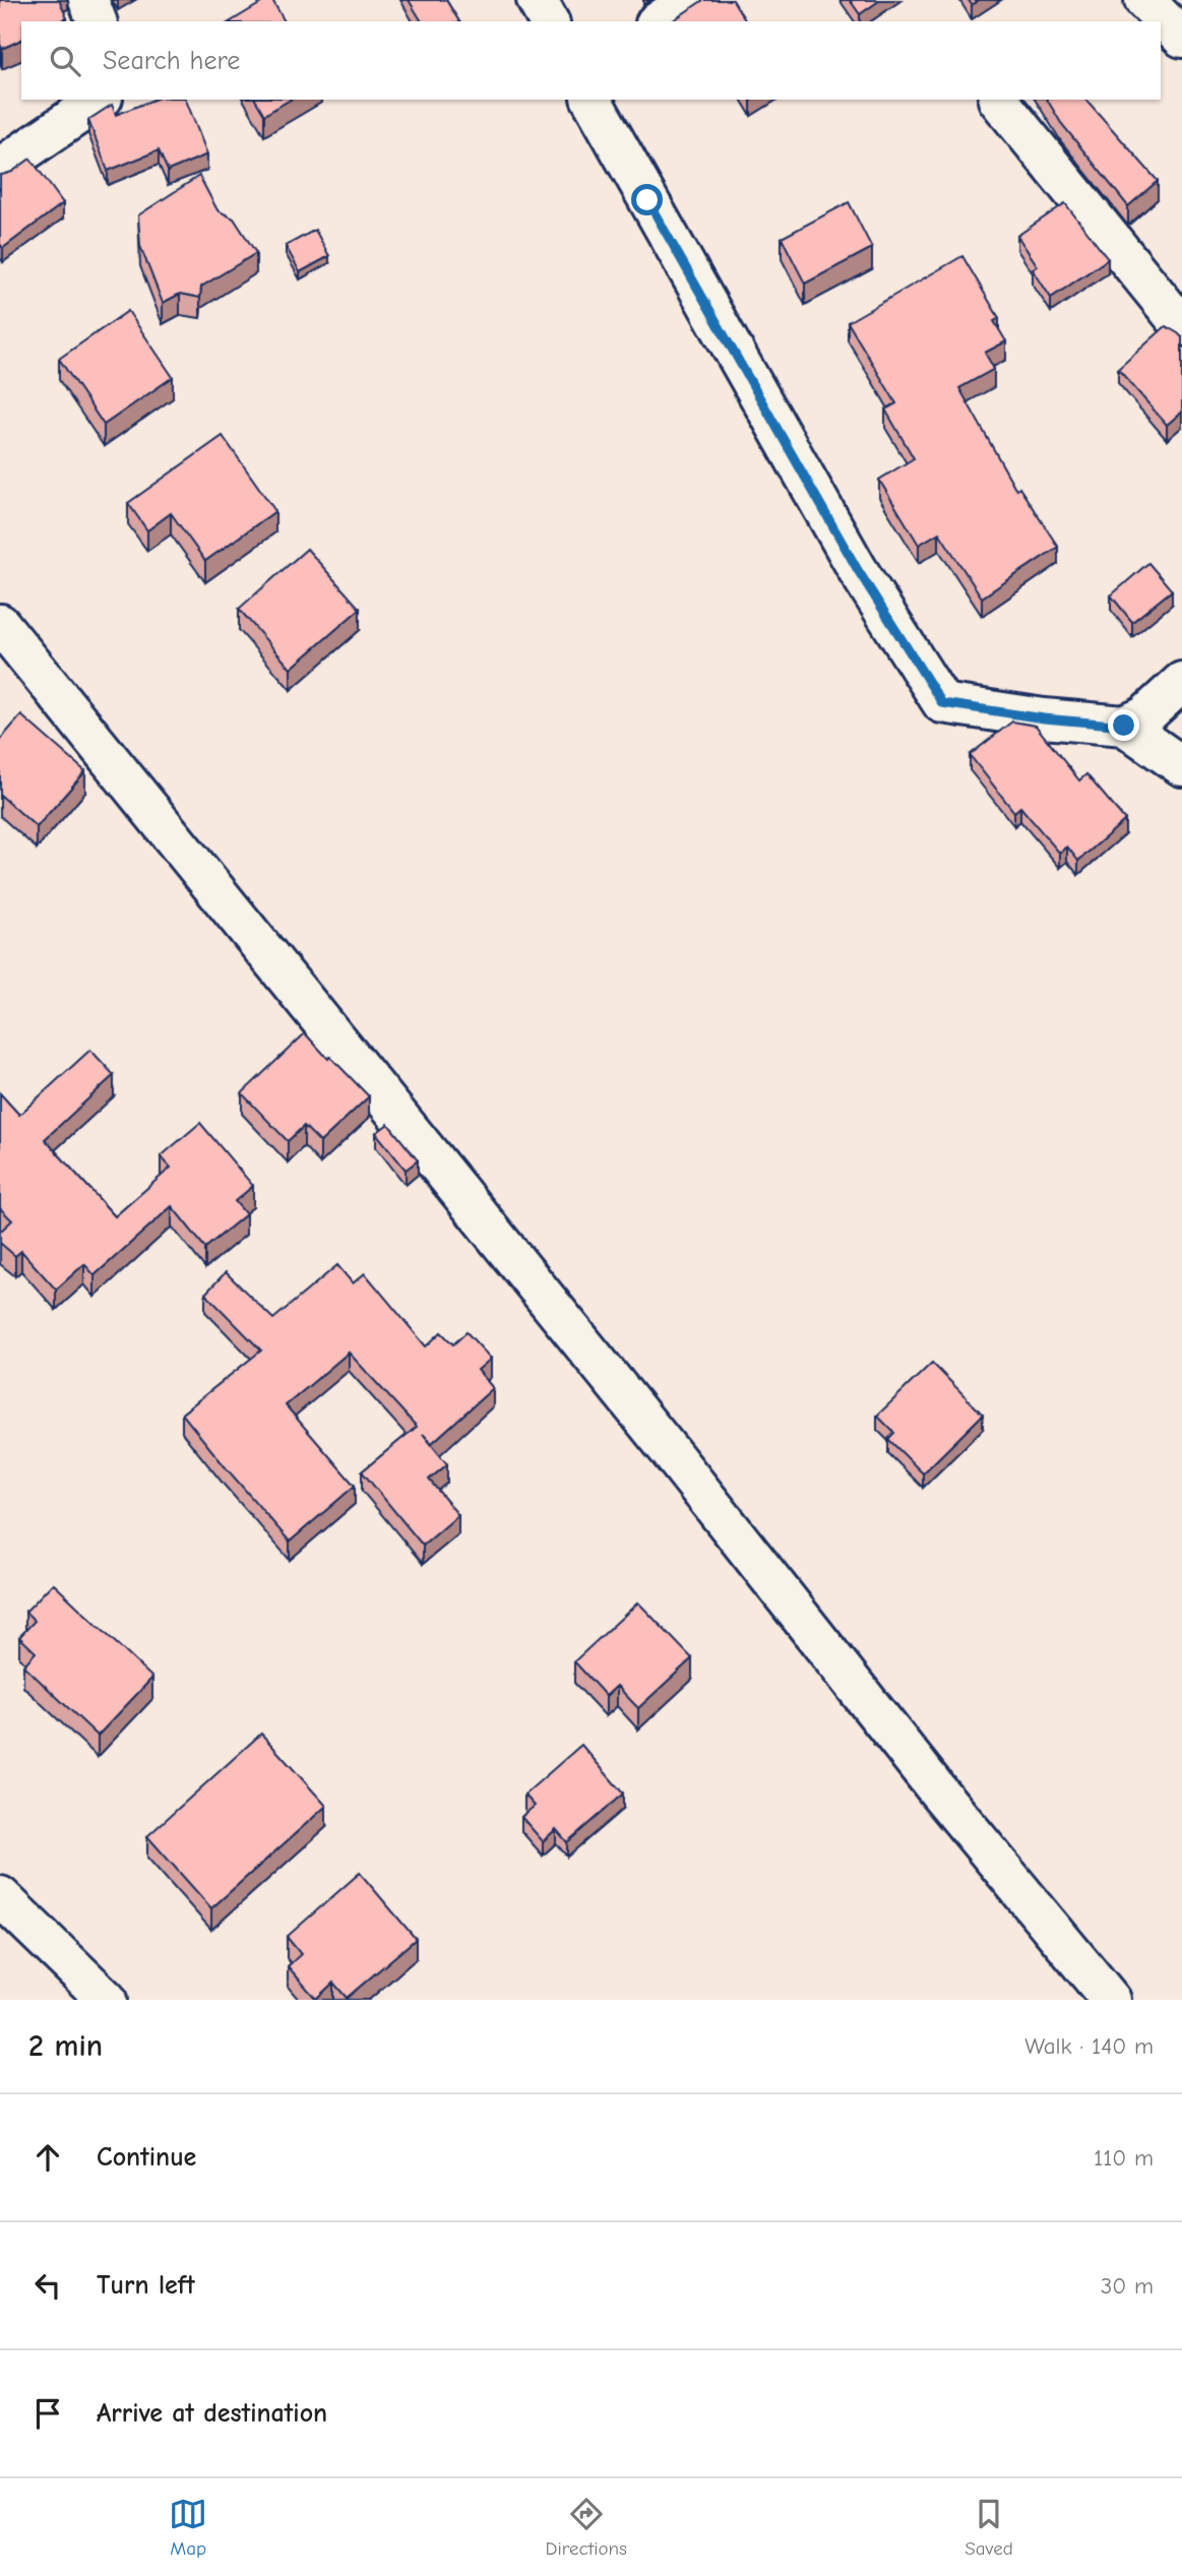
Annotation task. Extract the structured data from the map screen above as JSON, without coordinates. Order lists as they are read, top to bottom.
{
  "page": {
    "search": "Search here",
    "heading": ["2 min", "Walk · 140 m"],
    "list": [
      ["Continue", "110 m"],
      ["Turn left", "30 m"],
      "Arrive at destination"
    ],
    "nav": ["Map", "Directions", "Saved"]
  }
}
